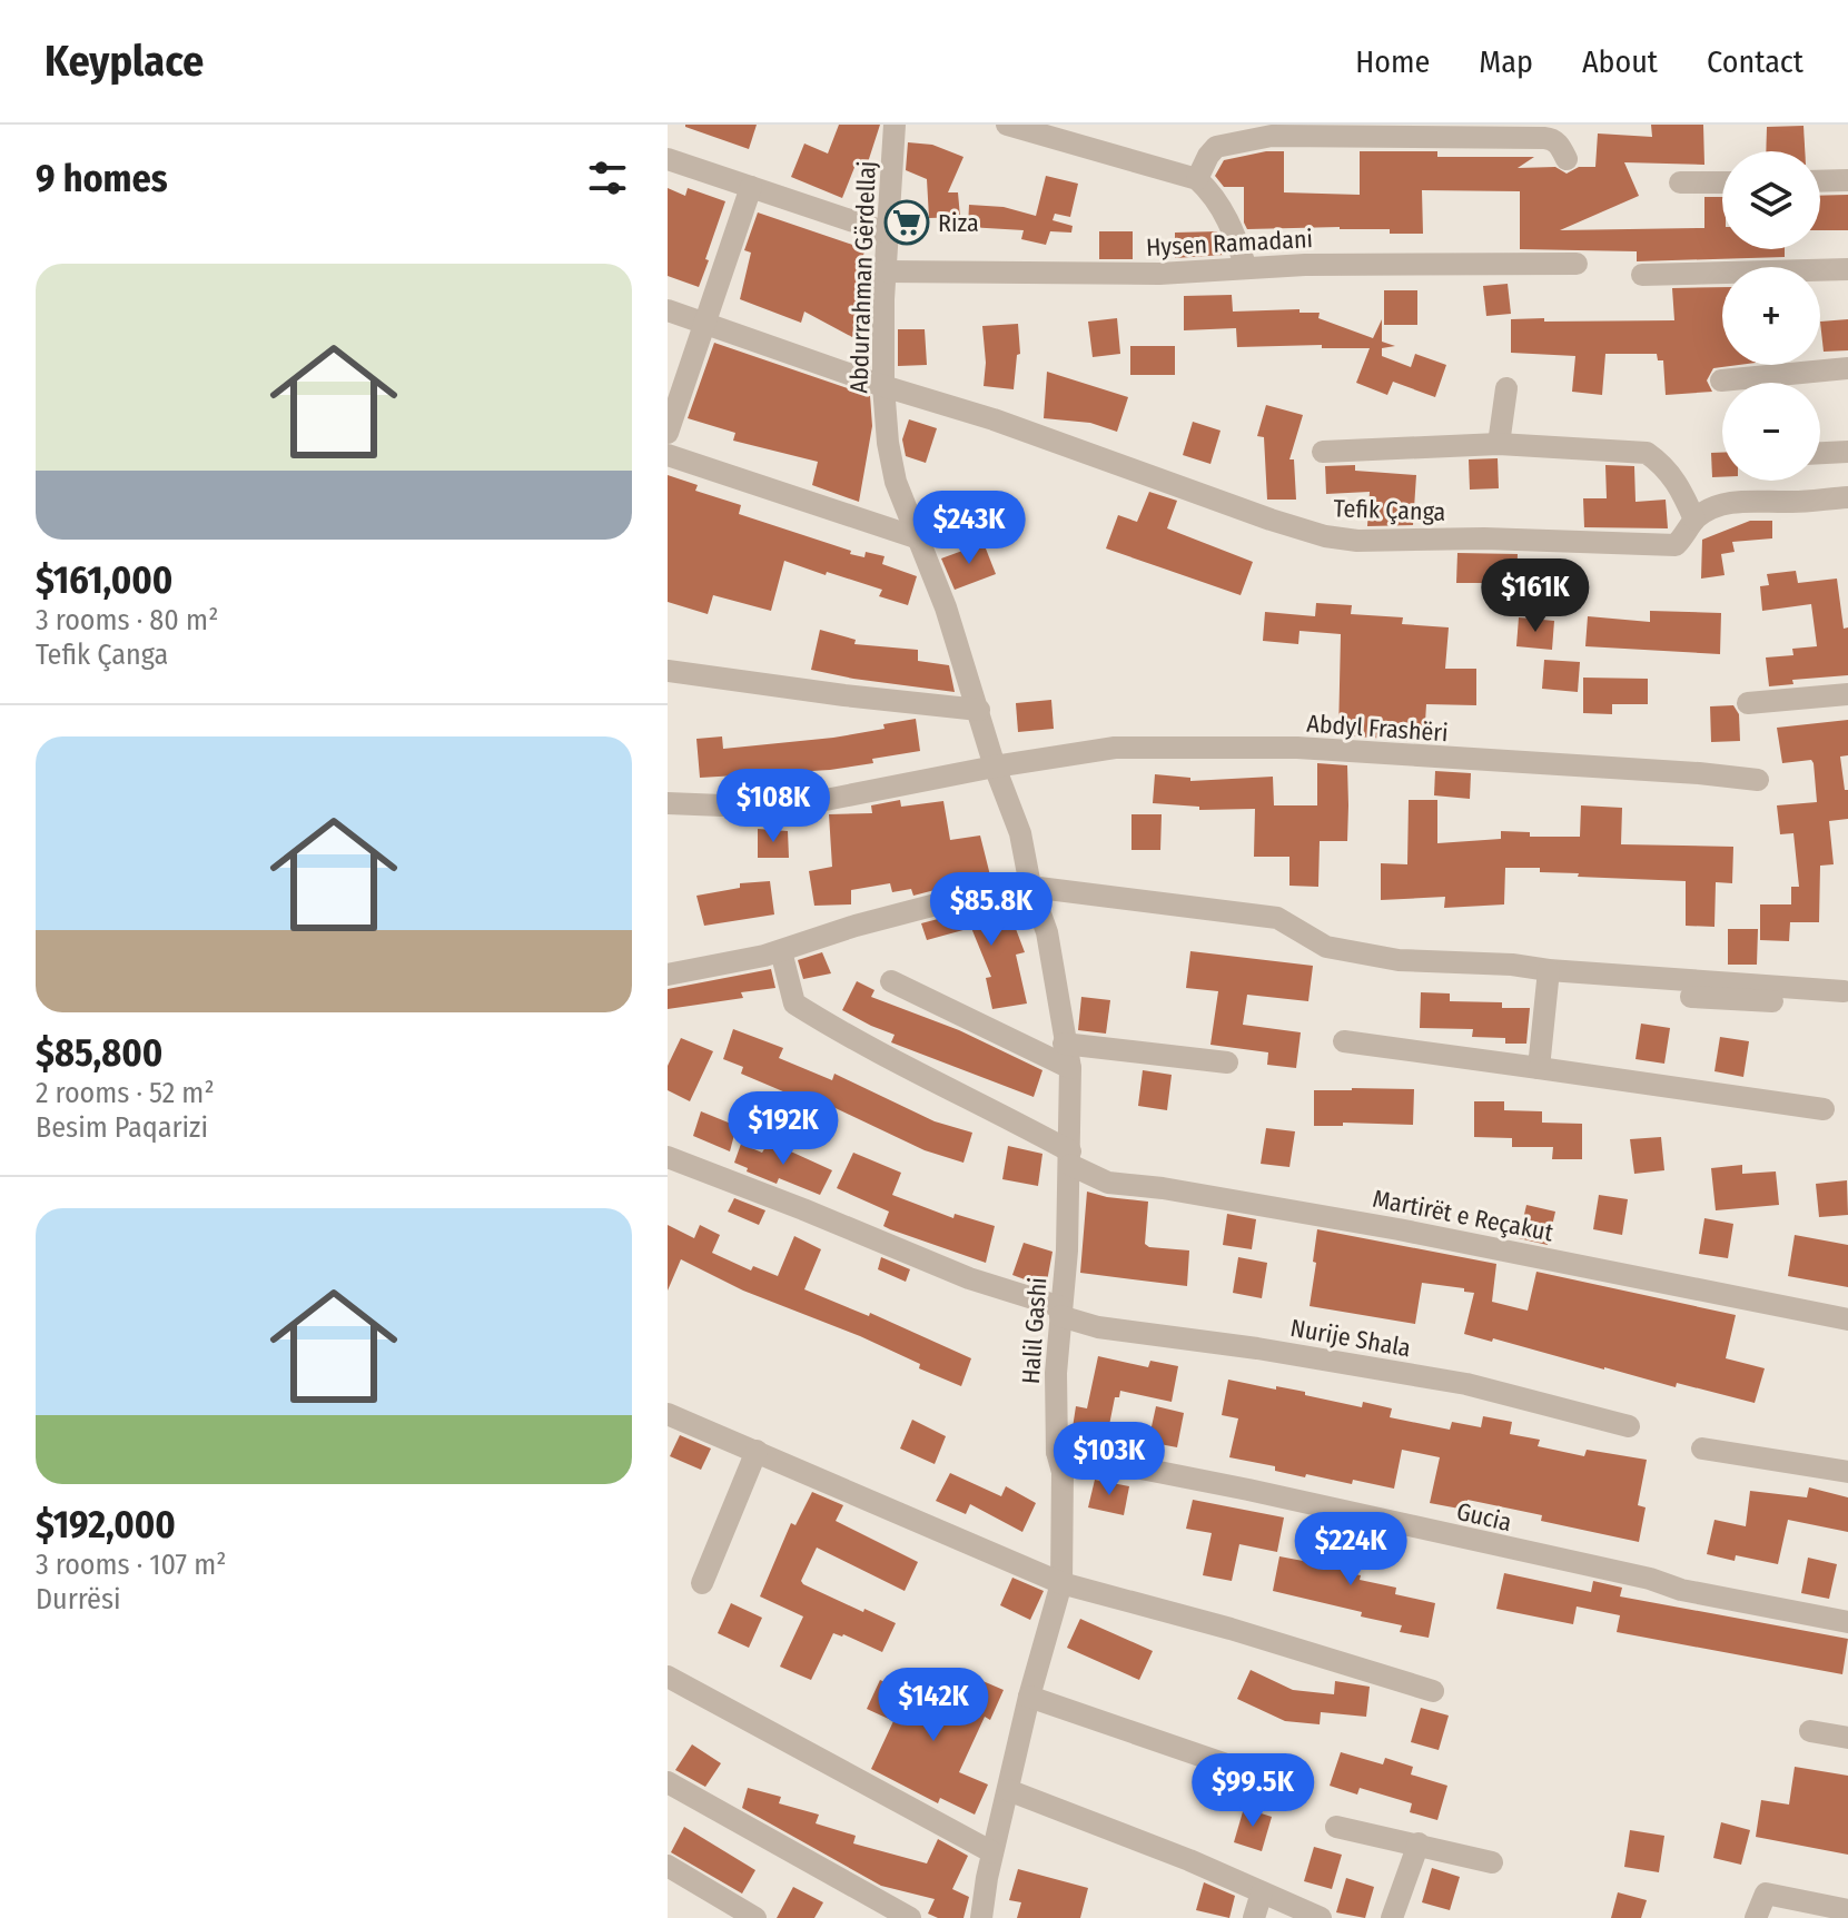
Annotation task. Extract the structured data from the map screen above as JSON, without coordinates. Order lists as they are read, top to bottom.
{
  "streets": {
    "street": [
      "Hysen Ramadani",
      "Abdurrahman Gërdellaj",
      "Tefik Çanga",
      "Abdyl Frashëri",
      "Martirët e Reçakut",
      "Halil Gashi",
      "Nurije Shala",
      "Gucia"
    ]
  },
  "crossings": [
    ["Hysen Ramadani", "Abdurrahman Gërdellaj"],
    ["Abdurrahman Gërdellaj", "Tefik Çanga"],
    ["Abdurrahman Gërdellaj", "Abdyl Frashëri"],
    ["Abdurrahman Gërdellaj", "Martirët e Reçakut"],
    ["Abdurrahman Gërdellaj", "Halil Gashi"],
    ["Martirët e Reçakut", "Halil Gashi"],
    ["Halil Gashi", "Nurije Shala"],
    ["Halil Gashi", "Gucia"]
  ],
  "places": {
    "supermarket": ["Riza"]
  },
  "page": {
    "header": "Keyplace",
    "nav": [
      "Home",
      "Map",
      "About",
      "Contact"
    ],
    "heading": "9 homes",
    "map_buttons": ["+", "−"],
    "list": [
      {
        "name": "$161,000",
        "note": "3 rooms · 80 m² · Tefik Çanga"
      },
      {
        "name": "$85,800",
        "note": "2 rooms · 52 m² · Besim Paqarizi"
      },
      {
        "name": "$192,000",
        "note": "3 rooms · 107 m² · Durrësi"
      }
    ],
    "price": [
      "$243K",
      "$161K",
      "$108K",
      "$85.8K",
      "$192K",
      "$103K",
      "$224K",
      "$142K",
      "$99.5K"
    ]
  }
}
